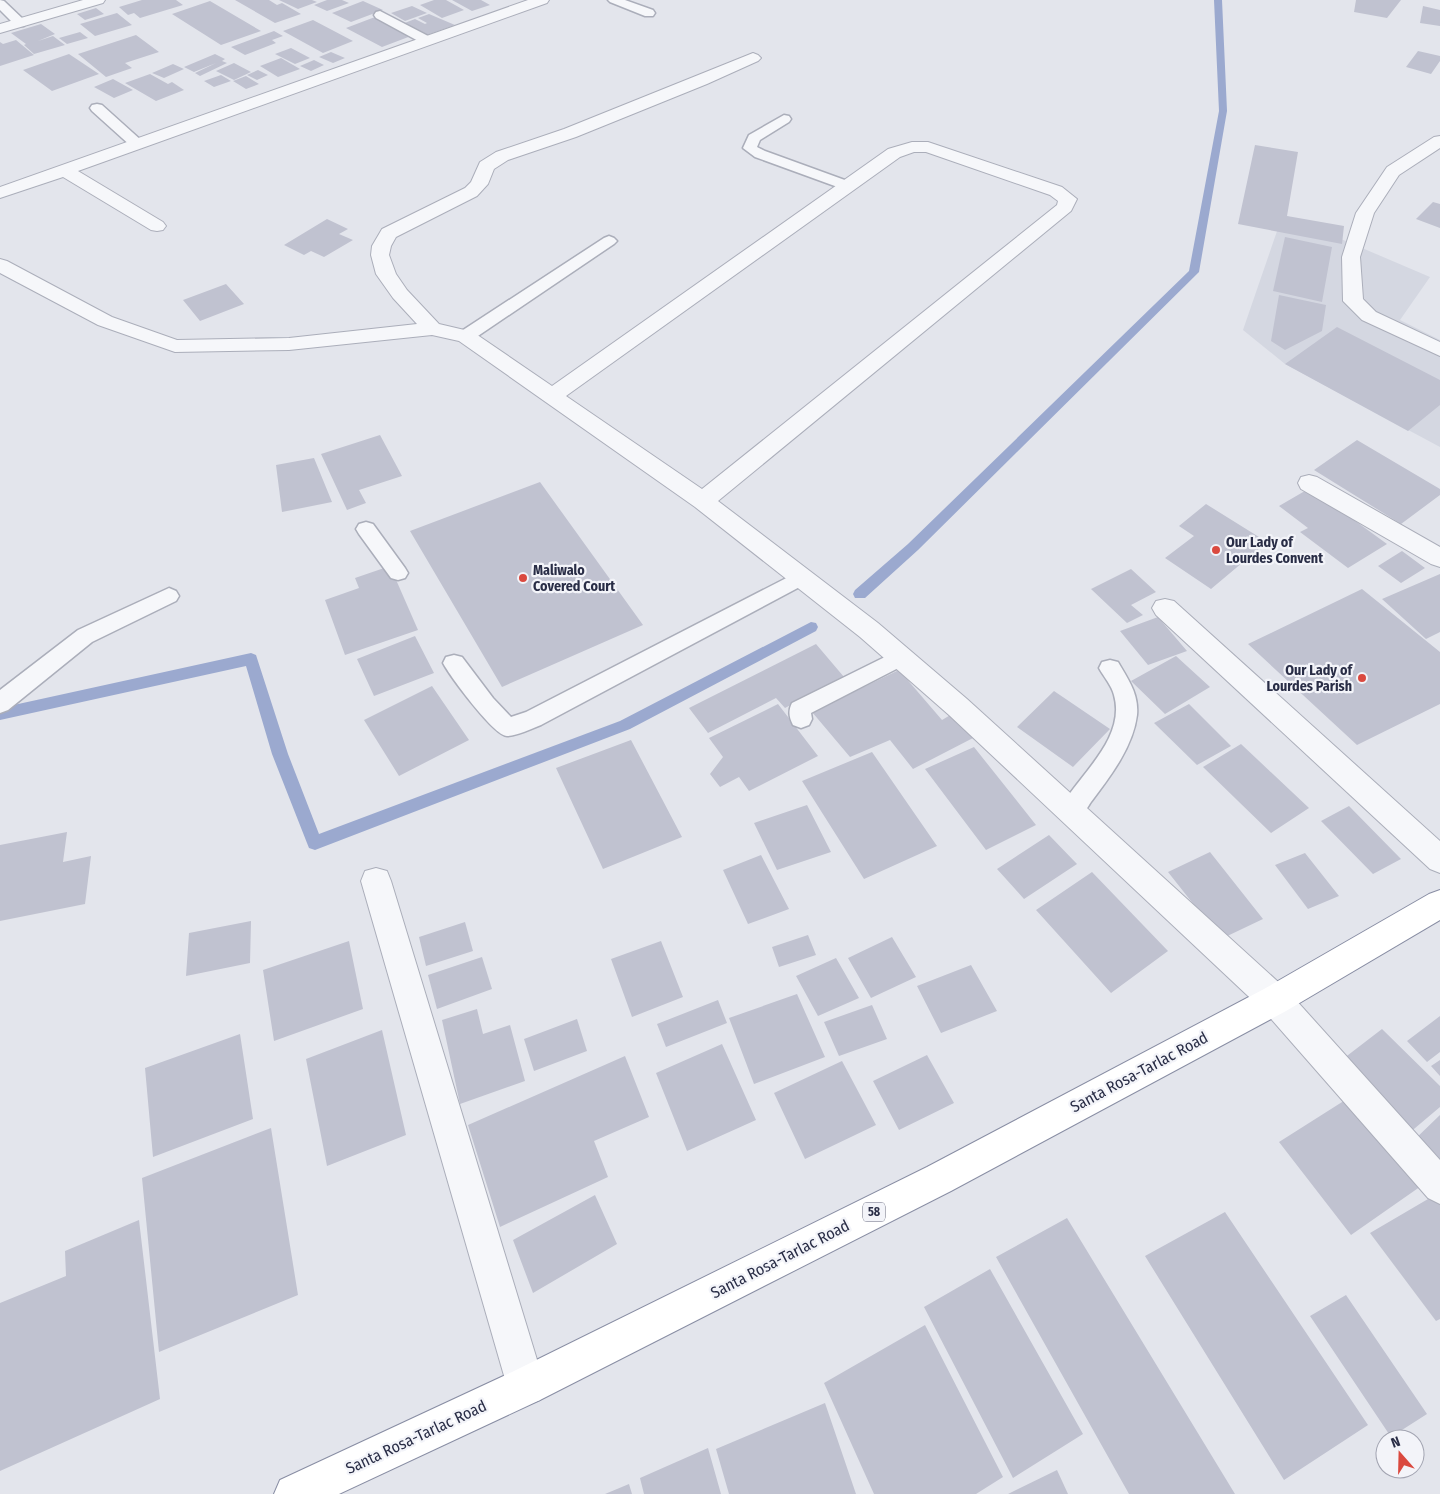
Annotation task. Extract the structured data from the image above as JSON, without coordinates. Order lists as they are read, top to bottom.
{
  "streets": {
    "highway": ["Santa Rosa-Tarlac Road", "58"]
  },
  "places": ["Our Lady of Lourdes Convent", "Maliwalo Covered Court", "Our Lady of Lourdes Parish"],
  "north": "top"
}
